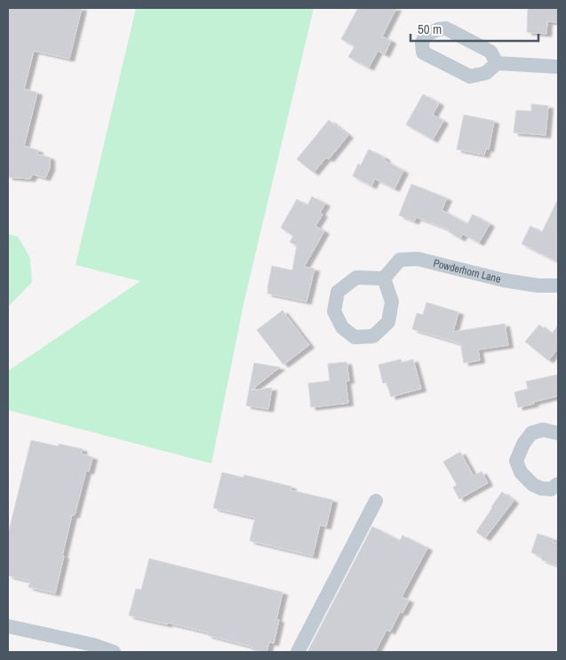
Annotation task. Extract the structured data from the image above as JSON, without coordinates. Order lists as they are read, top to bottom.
{
  "streets": {
    "street": ["Powderhorn Lane"]
  },
  "scale_bar": "50 m"
}
